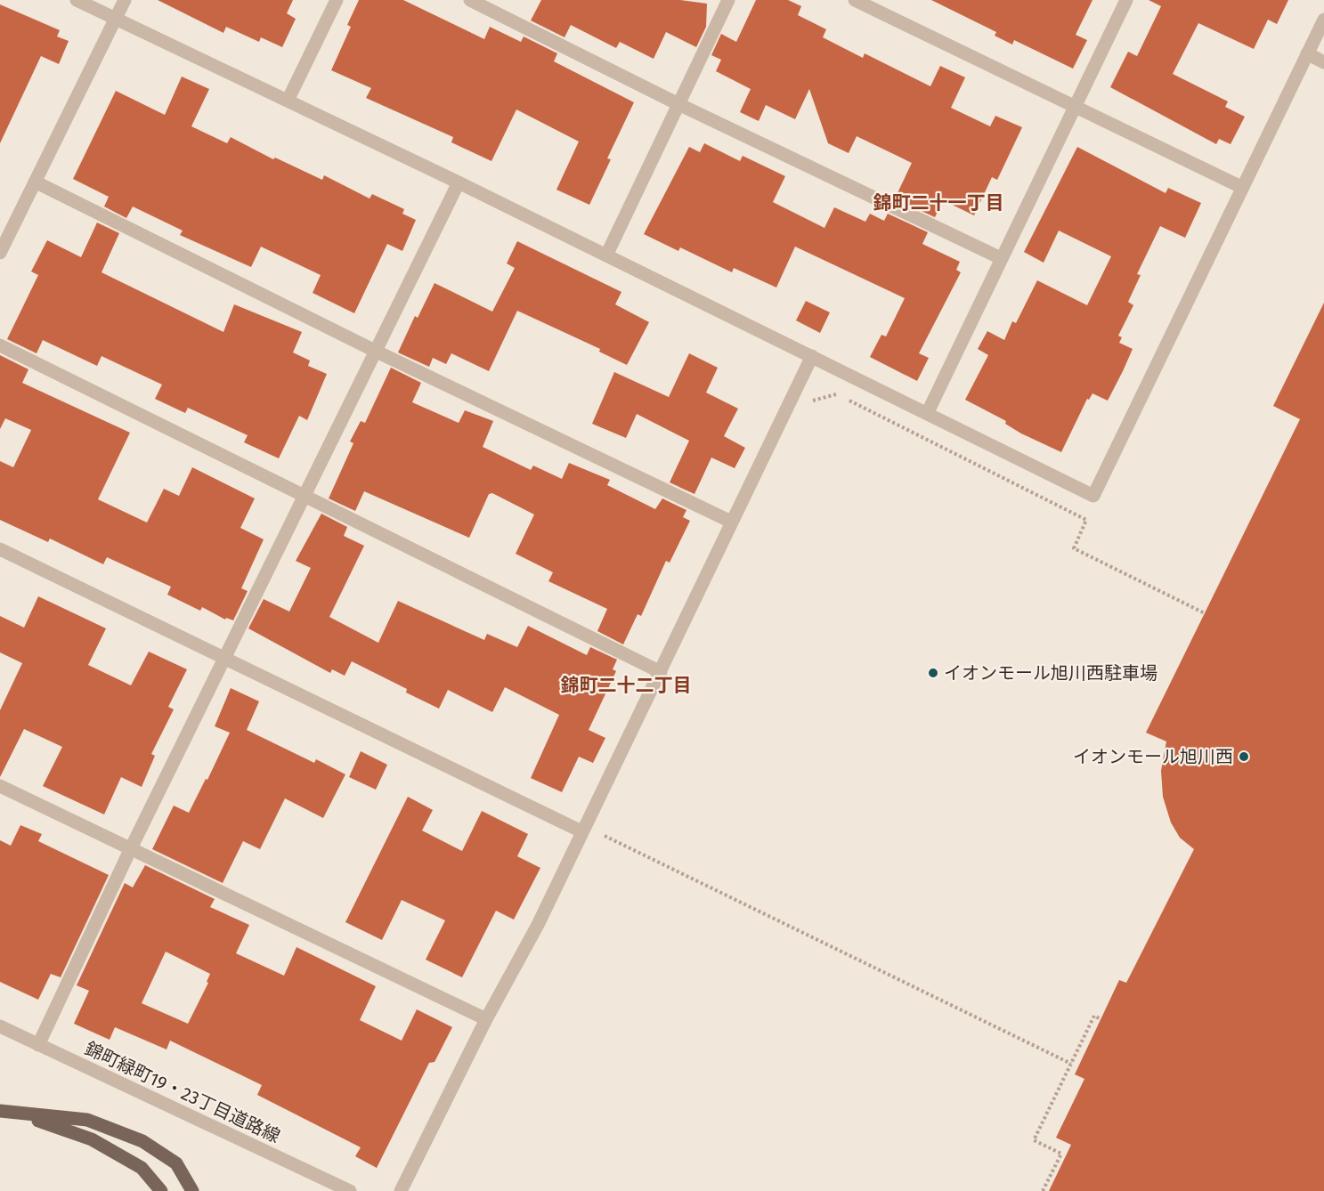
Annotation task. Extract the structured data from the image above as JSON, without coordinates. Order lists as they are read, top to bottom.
{
  "streets": {
    "street": ["錦町緑町19・23丁目道路線"]
  },
  "districts": ["錦町二十一丁目", "錦町二十二丁目"],
  "places": ["イオンモール旭川西駐車場", "イオンモール旭川西"]
}
